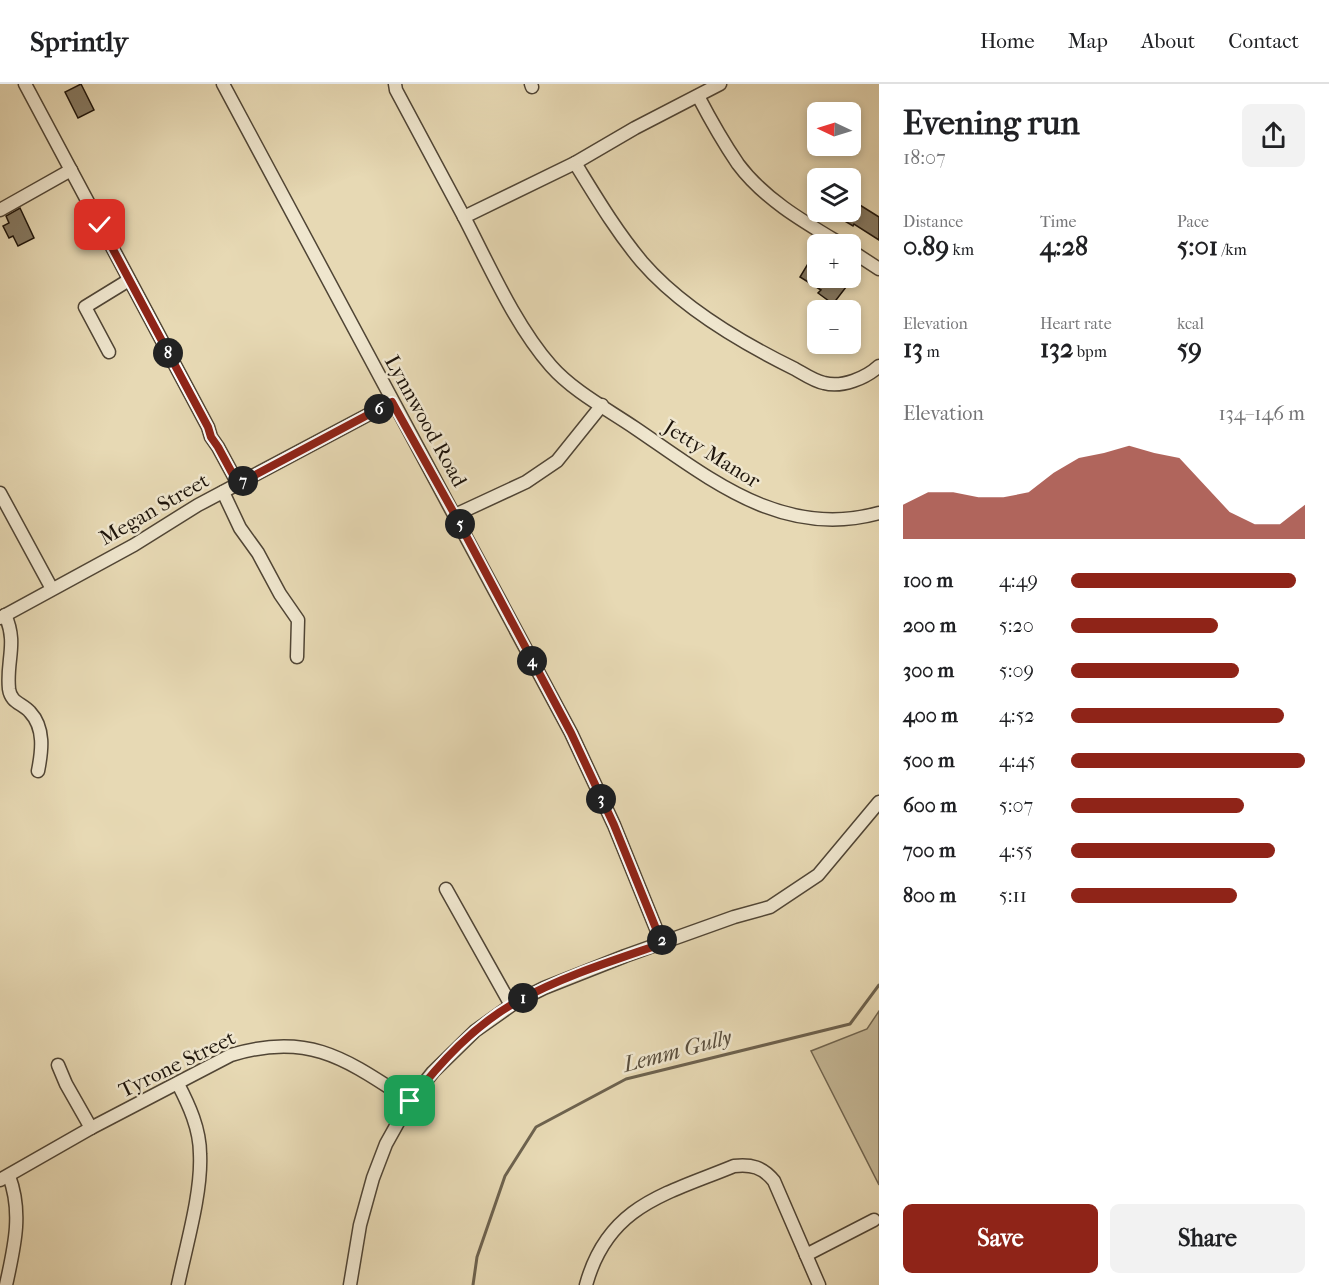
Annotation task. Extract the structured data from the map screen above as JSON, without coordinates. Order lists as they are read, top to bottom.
{
  "streets": {
    "street": [
      "Lynnwood Road",
      "Jetty Manor",
      "Megan Street",
      "Tyrone Street"
    ]
  },
  "crossings": [
    ["Lynnwood Road", "Megan Street"]
  ],
  "water": ["Lemm Gully"],
  "north": "left",
  "page": {
    "header": "Sprintly",
    "nav": [
      "Home",
      "Map",
      "About",
      "Contact"
    ],
    "heading": ["Evening run", "18:07"],
    "map_buttons": ["+", "−"],
    "stats": [
      ["Distance", "0.89 km"],
      ["Time", "4:28"],
      ["Pace", "5:01 /km"],
      ["Elevation", "13 m"],
      ["Heart rate", "132 bpm"],
      ["kcal", "59"]
    ],
    "pins": [
      "8",
      "6",
      "7",
      "5",
      "4",
      "3",
      "2",
      "1"
    ],
    "chart": ["Elevation", "134–146 m"],
    "list": [
      {
        "name": "100 m",
        "note": "4:49"
      },
      {
        "name": "200 m",
        "note": "5:20"
      },
      {
        "name": "300 m",
        "note": "5:09"
      },
      {
        "name": "400 m",
        "note": "4:52"
      },
      {
        "name": "500 m",
        "note": "4:45"
      },
      {
        "name": "600 m",
        "note": "5:07"
      },
      {
        "name": "700 m",
        "note": "4:55"
      },
      {
        "name": "800 m",
        "note": "5:11"
      }
    ],
    "buttons": ["Save", "Share"]
  }
}
